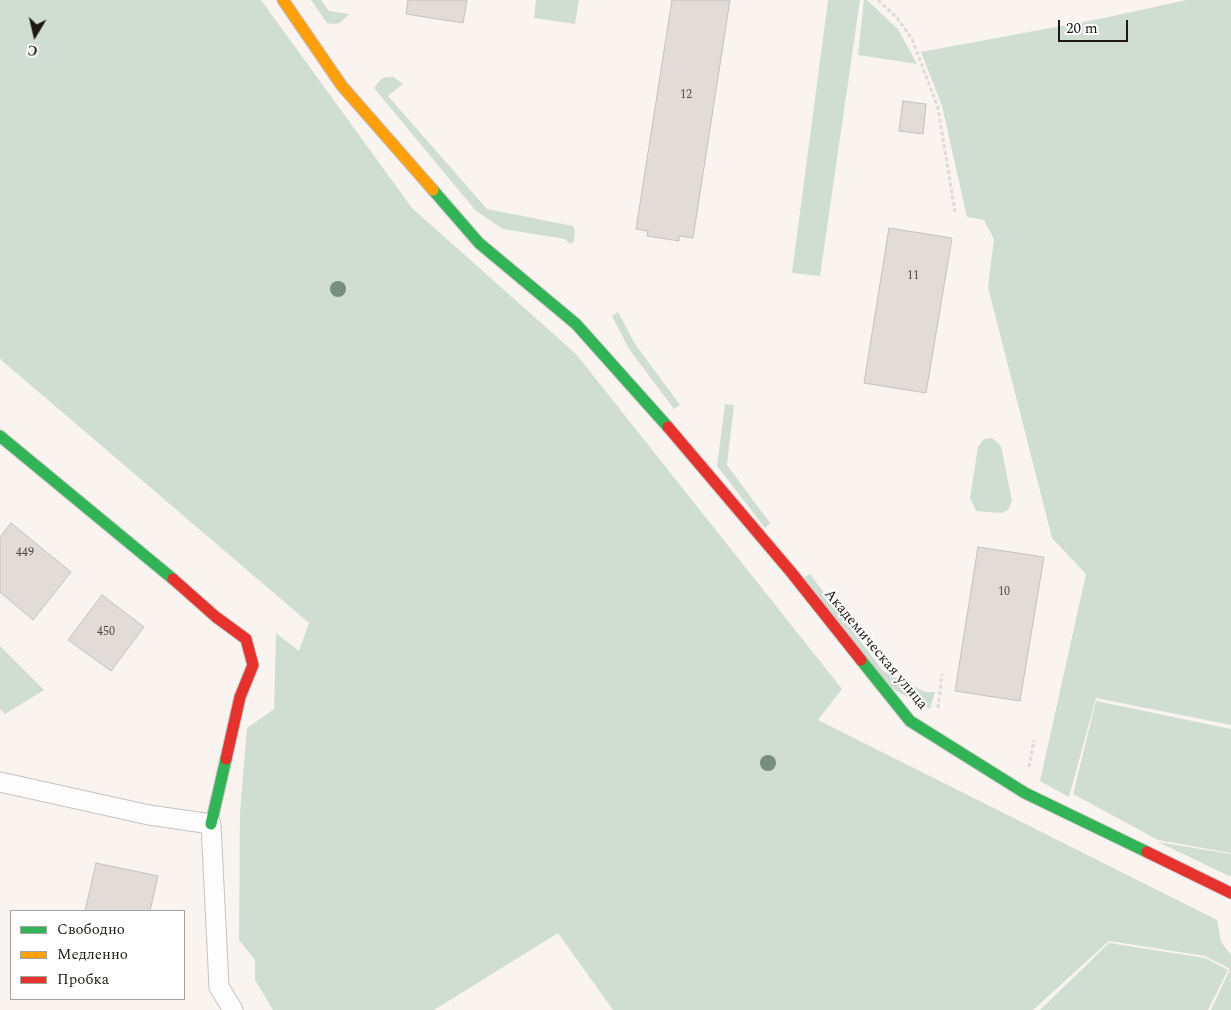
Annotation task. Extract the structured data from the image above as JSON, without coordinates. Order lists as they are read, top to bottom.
{
  "streets": {
    "street": ["Академическая улица"]
  },
  "house_numbers": [
    "12",
    "11",
    "449",
    "10",
    "450"
  ],
  "legend": ["Свободно", "Медленно", "Пробка"],
  "scale_bar": "20 m",
  "north": "bottom"
}
